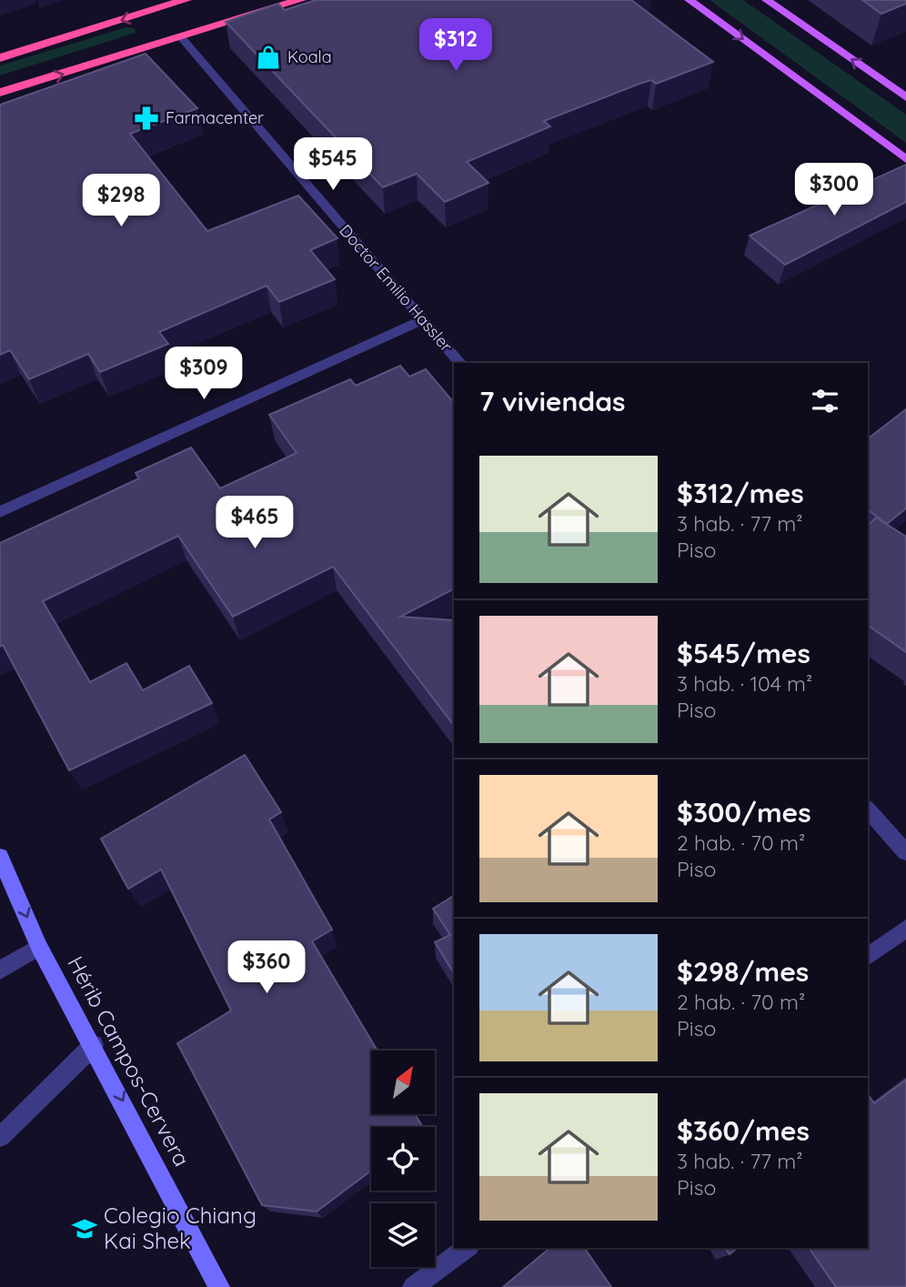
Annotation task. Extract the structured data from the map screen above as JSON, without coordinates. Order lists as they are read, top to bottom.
{
  "streets": {
    "main road": ["Hérib Campos-Cervera"],
    "street": ["Doctor Emilio Hassler"]
  },
  "one_way": ["Hérib Campos-Cervera"],
  "places": {
    "shop": ["Koala"],
    "pharmacy": ["Farmacenter"],
    "school or university": ["Colegio Chiang Kai Shek"]
  },
  "north": "top right",
  "page": {
    "price": [
      "$312",
      "$545",
      "$300",
      "$298",
      "$309",
      "$465",
      "$360"
    ],
    "heading": "7 viviendas",
    "list": [
      {
        "name": "$312/mes",
        "note": "3 hab. · 77 m² · Piso"
      },
      {
        "name": "$545/mes",
        "note": "3 hab. · 104 m² · Piso"
      },
      {
        "name": "$300/mes",
        "note": "2 hab. · 70 m² · Piso"
      },
      {
        "name": "$298/mes",
        "note": "2 hab. · 70 m² · Piso"
      },
      {
        "name": "$360/mes",
        "note": "3 hab. · 77 m² · Piso"
      }
    ]
  }
}
